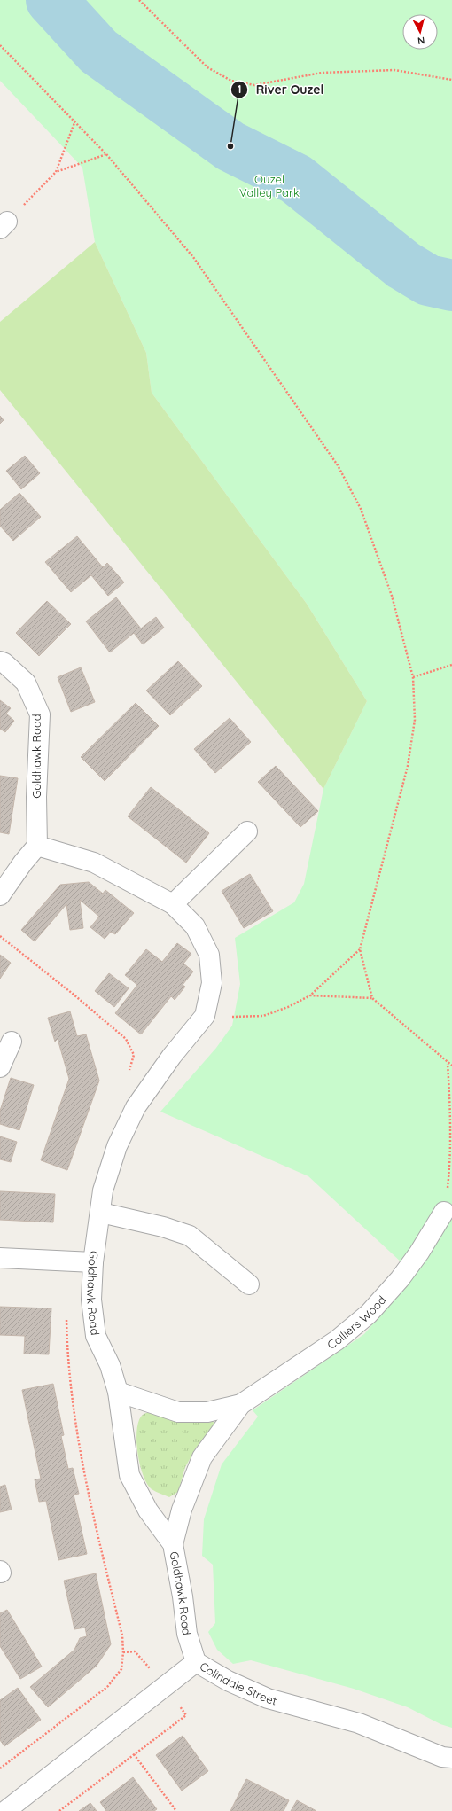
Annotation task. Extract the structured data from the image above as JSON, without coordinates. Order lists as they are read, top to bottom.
{
  "streets": {
    "street": ["Goldhawk Road", "Colliers Wood", "Colindale Street"]
  },
  "crossings": [
    ["Goldhawk Road", "Colliers Wood"],
    ["Goldhawk Road", "Colindale Street"]
  ],
  "parks": ["Ouzel Valley Park"],
  "places": ["River Ouzel"],
  "north": "bottom"
}
